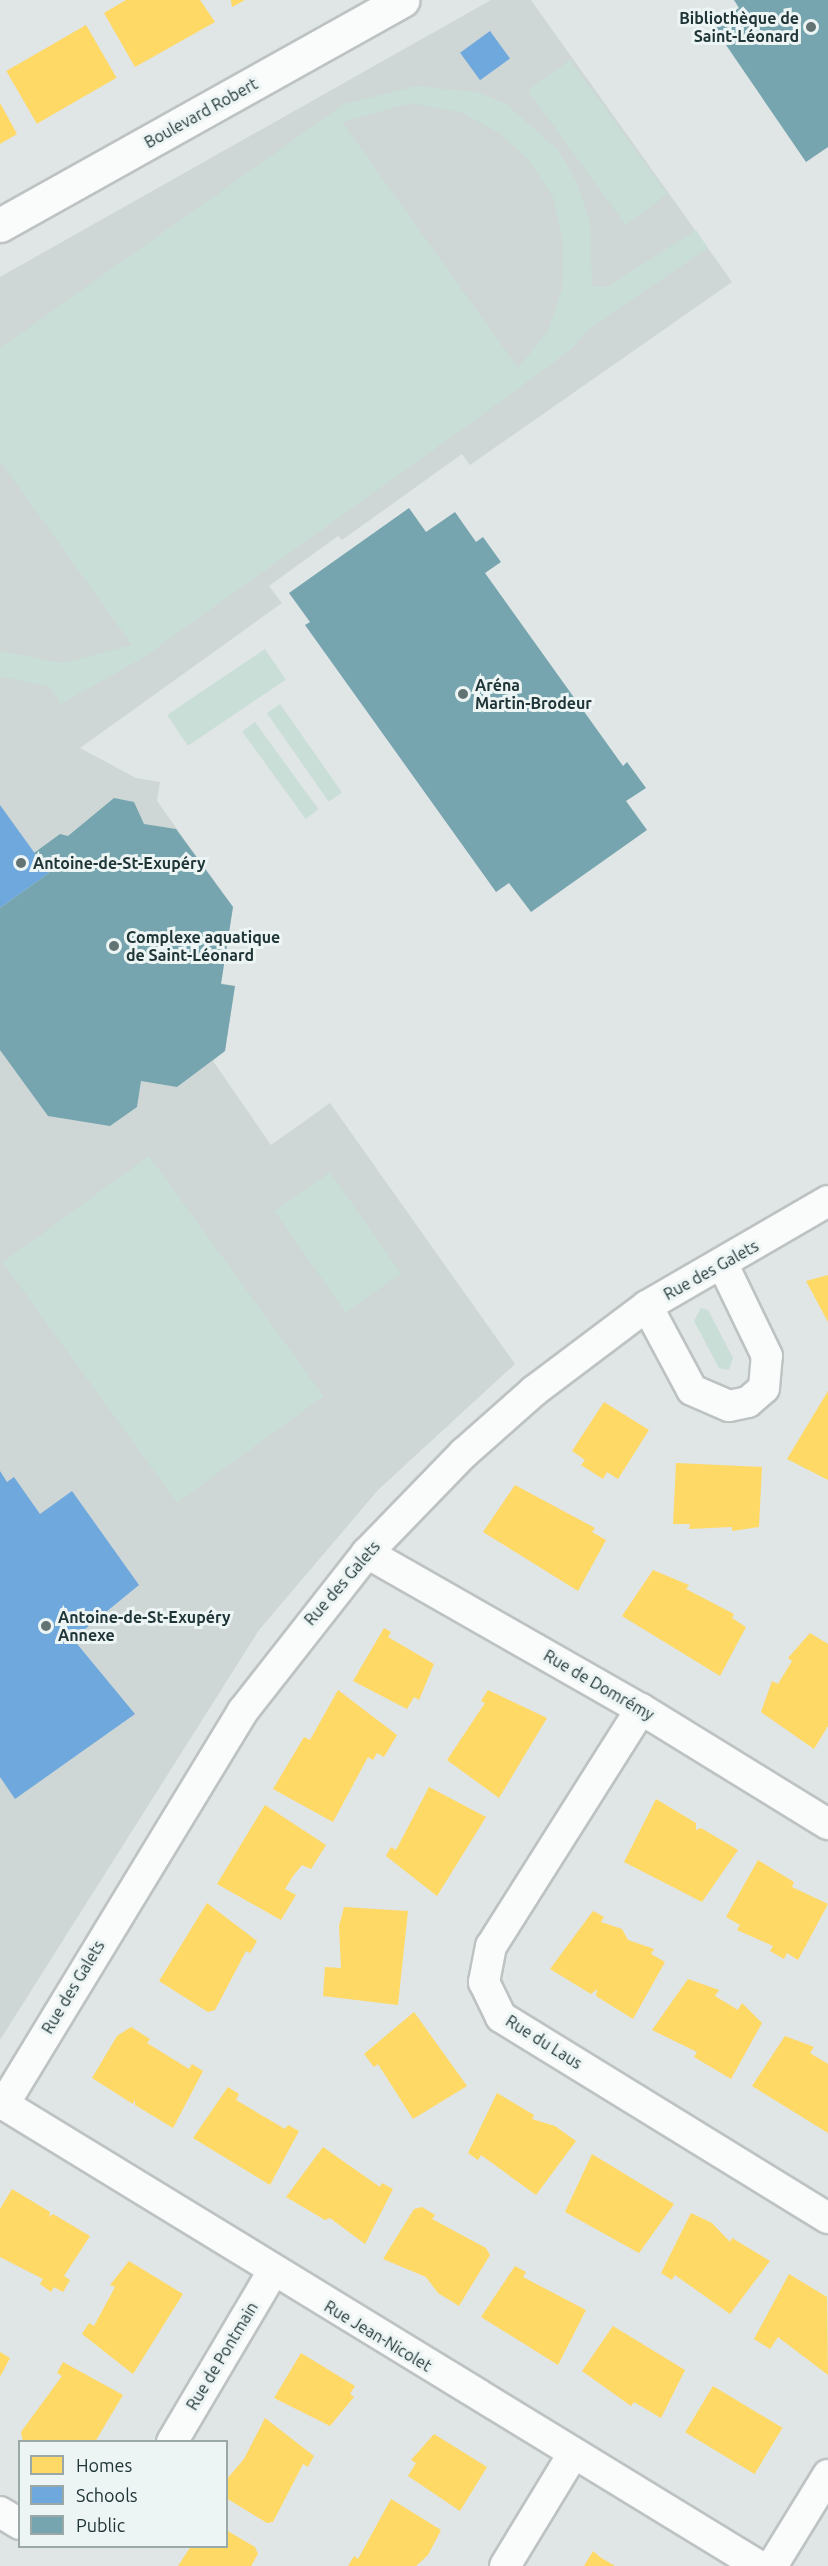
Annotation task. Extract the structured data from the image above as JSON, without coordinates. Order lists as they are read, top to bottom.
{
  "streets": {
    "street": [
      "Boulevard Robert",
      "Rue des Galets",
      "Rue de Domrémy",
      "Rue du Laus",
      "Rue Jean-Nicolet",
      "Rue de Pontmain"
    ]
  },
  "crossings": [
    ["Rue des Galets", "Rue de Domrémy"],
    ["Rue des Galets", "Rue Jean-Nicolet"],
    ["Rue de Domrémy", "Rue du Laus"],
    ["Rue Jean-Nicolet", "Rue de Pontmain"]
  ],
  "places": [
    "Bibliothèque de Saint-Léonard",
    "Aréna Martin-Brodeur",
    "Antoine-de-St-Exupéry",
    "Complexe aquatique de Saint-Léonard",
    "Antoine-de-St-Exupéry Annexe"
  ],
  "legend": ["Homes", "Schools", "Public"]
}
